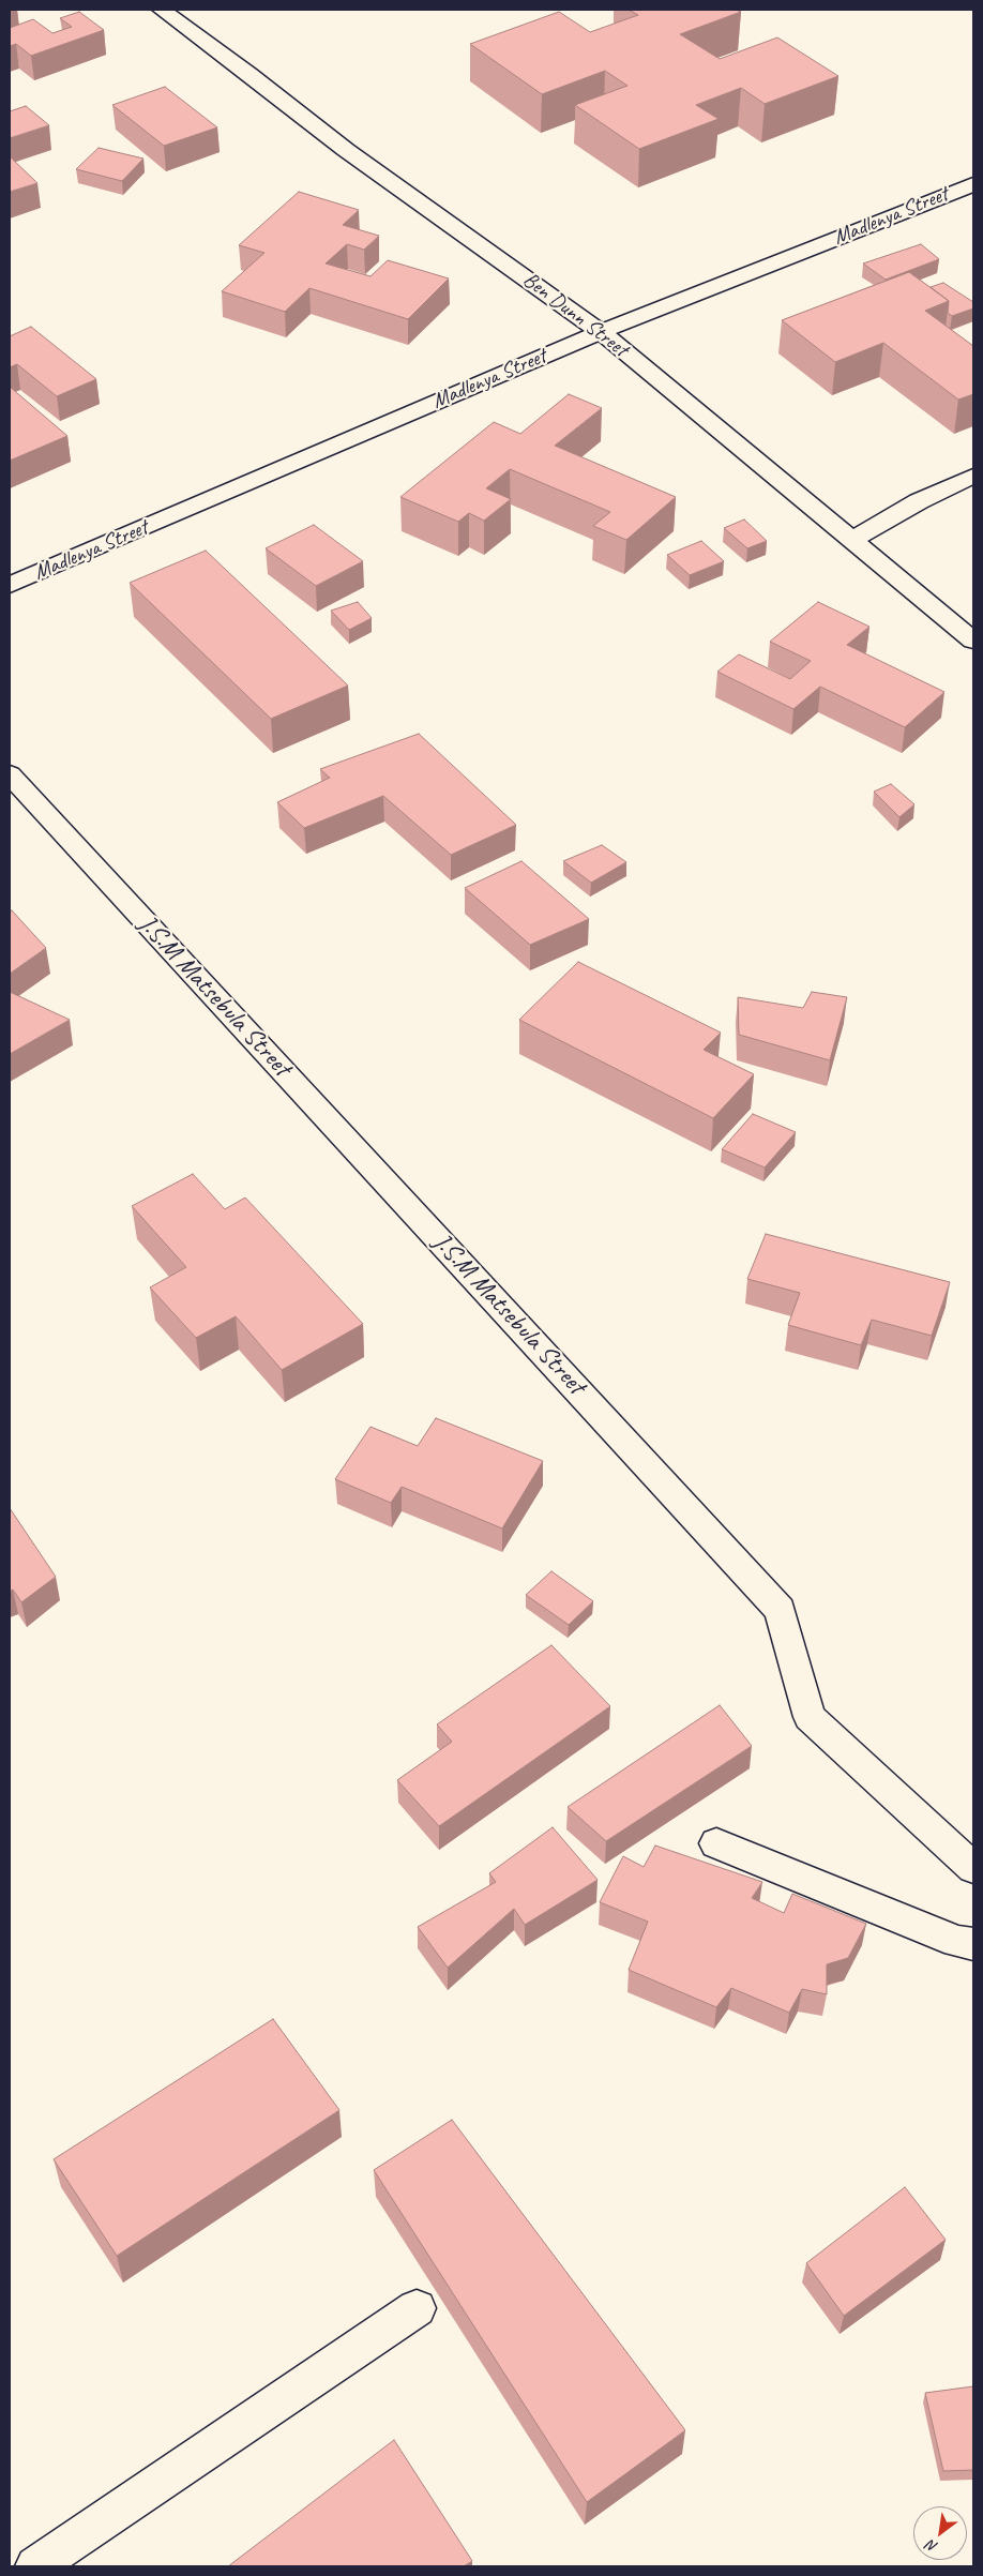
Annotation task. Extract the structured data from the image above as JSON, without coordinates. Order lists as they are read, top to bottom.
{
  "streets": {
    "street": ["Madlenya Street", "Ben Dunn Street", "J.S.M Matsebula Street"]
  },
  "crossings": [
    ["Madlenya Street", "Ben Dunn Street"]
  ],
  "north": "bottom left"
}
